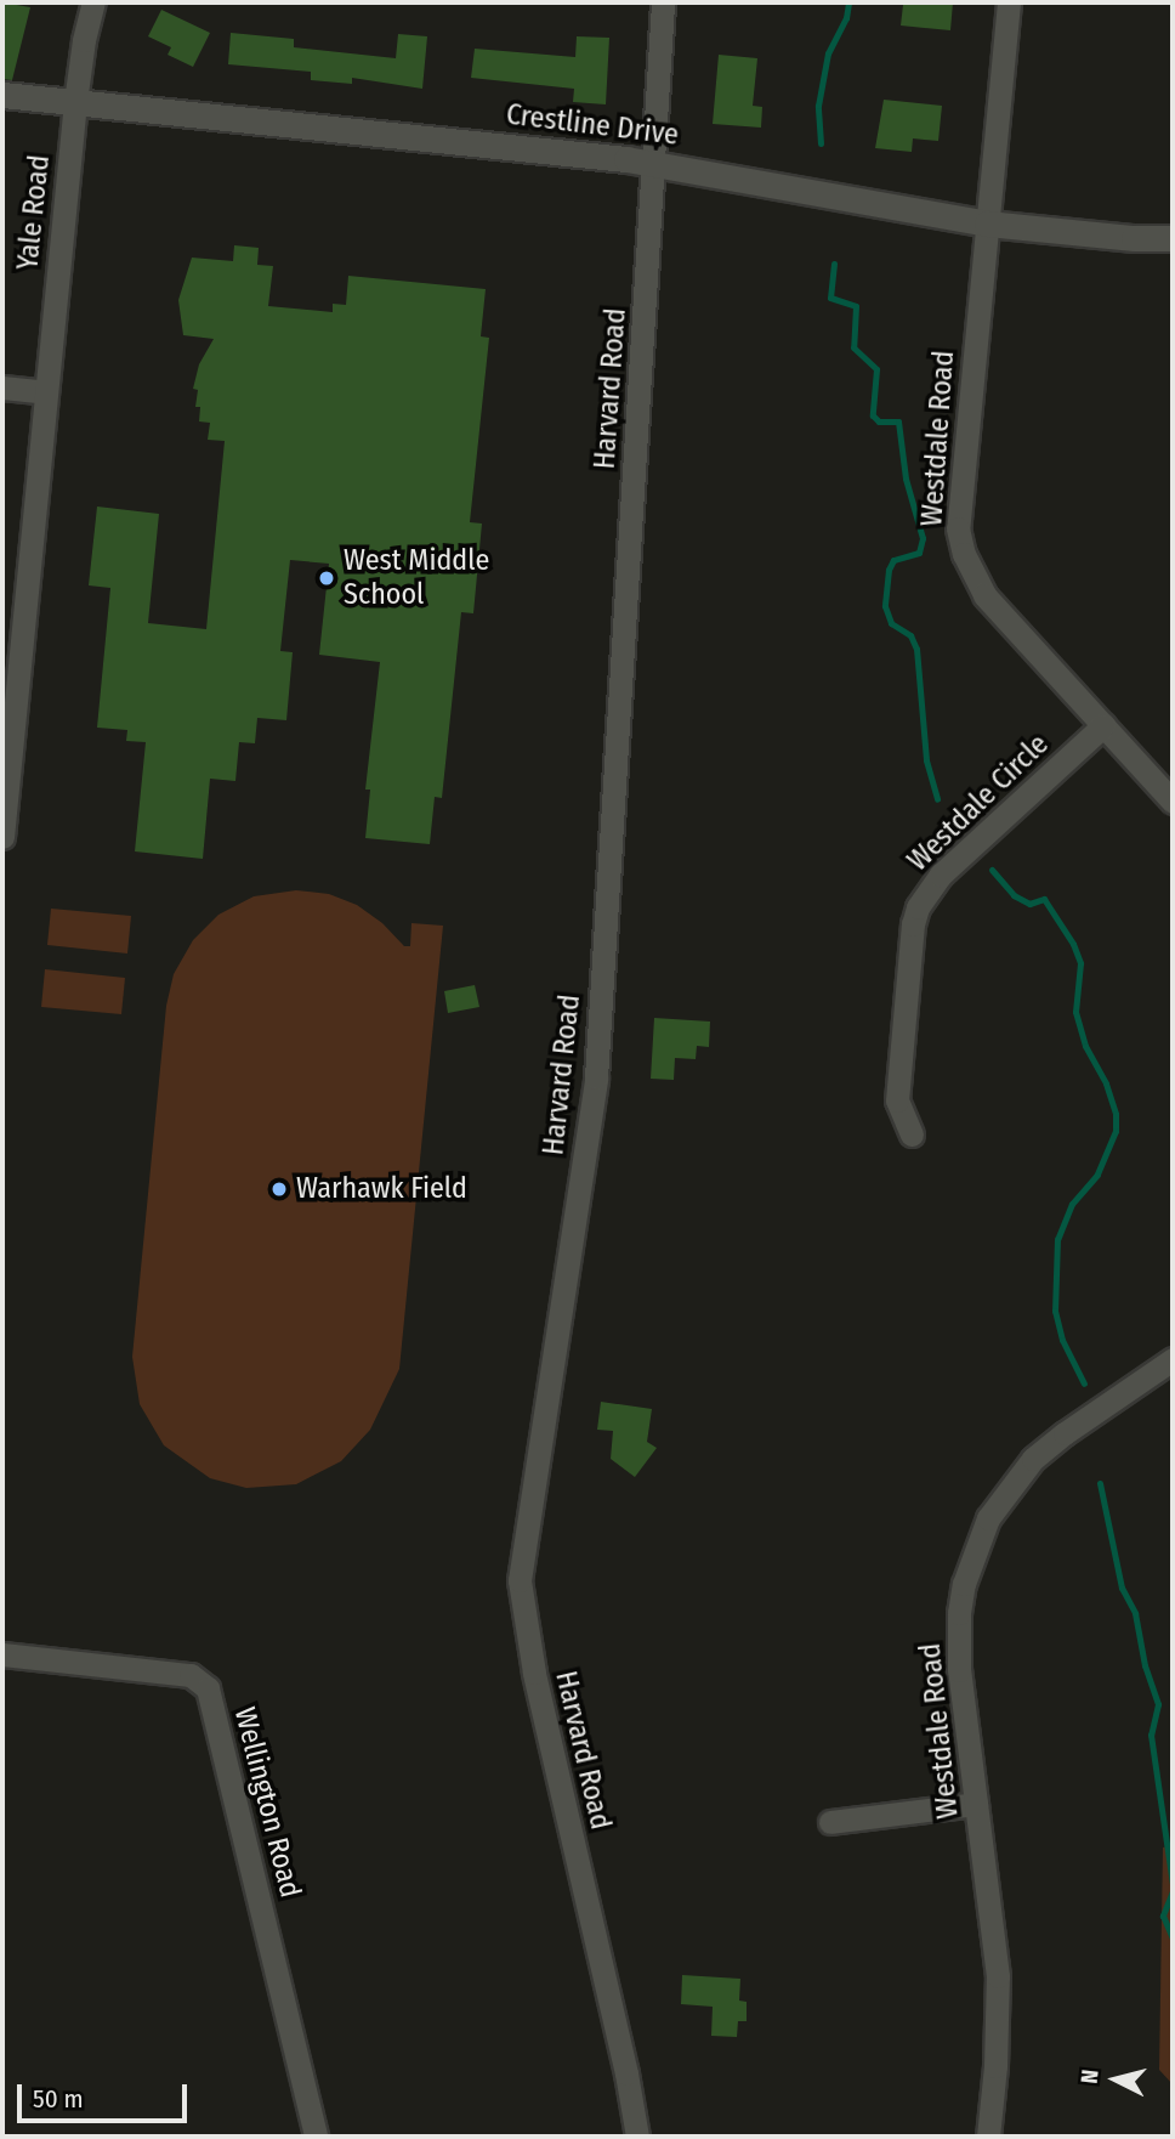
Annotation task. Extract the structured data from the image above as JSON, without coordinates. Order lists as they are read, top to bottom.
{
  "streets": {
    "street": [
      "Crestline Drive",
      "Yale Road",
      "Harvard Road",
      "Westdale Road",
      "Westdale Circle",
      "Wellington Road"
    ]
  },
  "crossings": [
    ["Crestline Drive", "Yale Road"],
    ["Crestline Drive", "Harvard Road"],
    ["Crestline Drive", "Westdale Road"],
    ["Westdale Road", "Westdale Circle"]
  ],
  "places": ["West Middle School", "Warhawk Field"],
  "scale_bar": "50 m",
  "north": "left"
}
